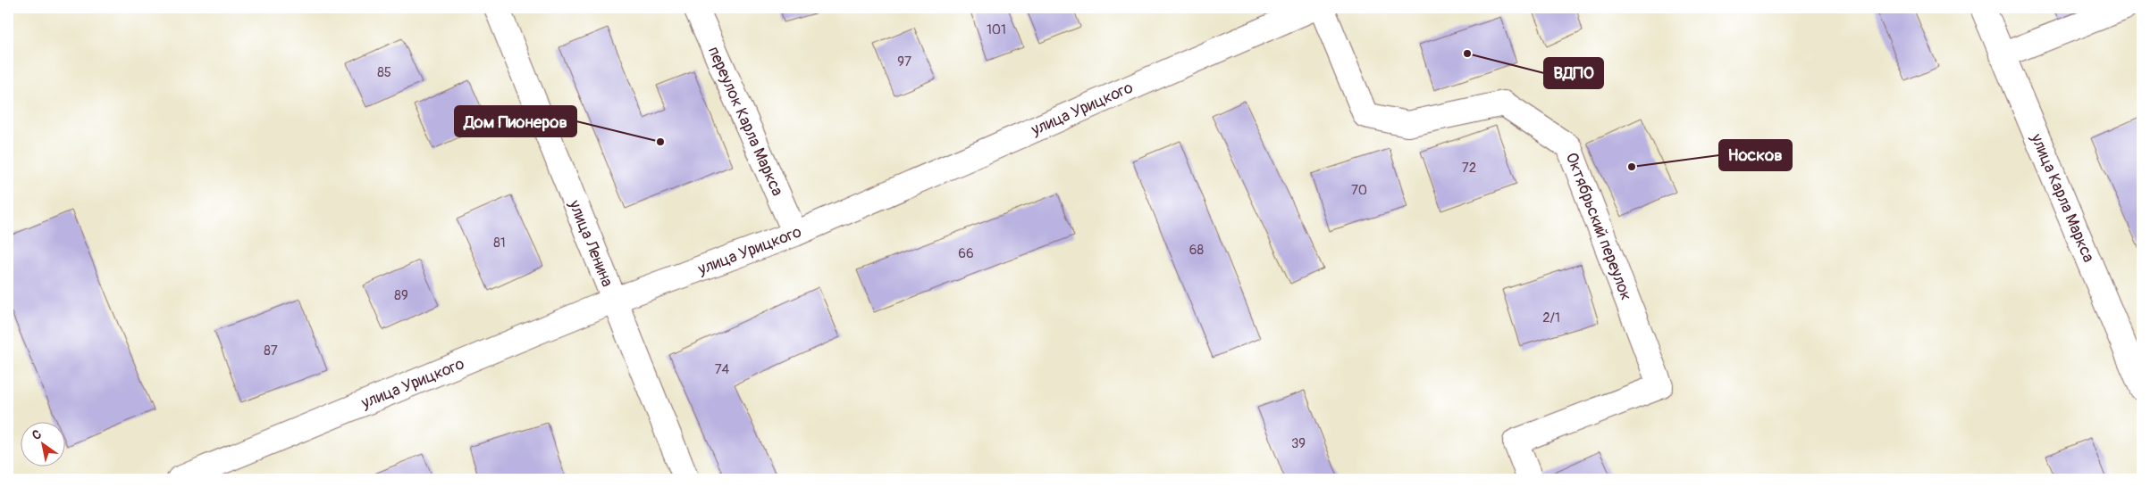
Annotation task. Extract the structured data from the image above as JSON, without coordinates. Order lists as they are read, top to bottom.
{
  "streets": {
    "street": [
      "улица Урицкого",
      "переулок Карла Маркса",
      "улица Карла Маркса",
      "Октябрьский переулок",
      "улица Ленина"
    ]
  },
  "crossings": [
    ["улица Урицкого", "переулок Карла Маркса"],
    ["улица Урицкого", "улица Ленина"]
  ],
  "places": ["ВДПО", "Дом Пионеров", "Носков"],
  "house_numbers": [
    "101",
    "97",
    "85",
    "72",
    "70",
    "81",
    "68",
    "66",
    "89",
    "2/1",
    "87",
    "74",
    "39"
  ],
  "north": "top left"
}
